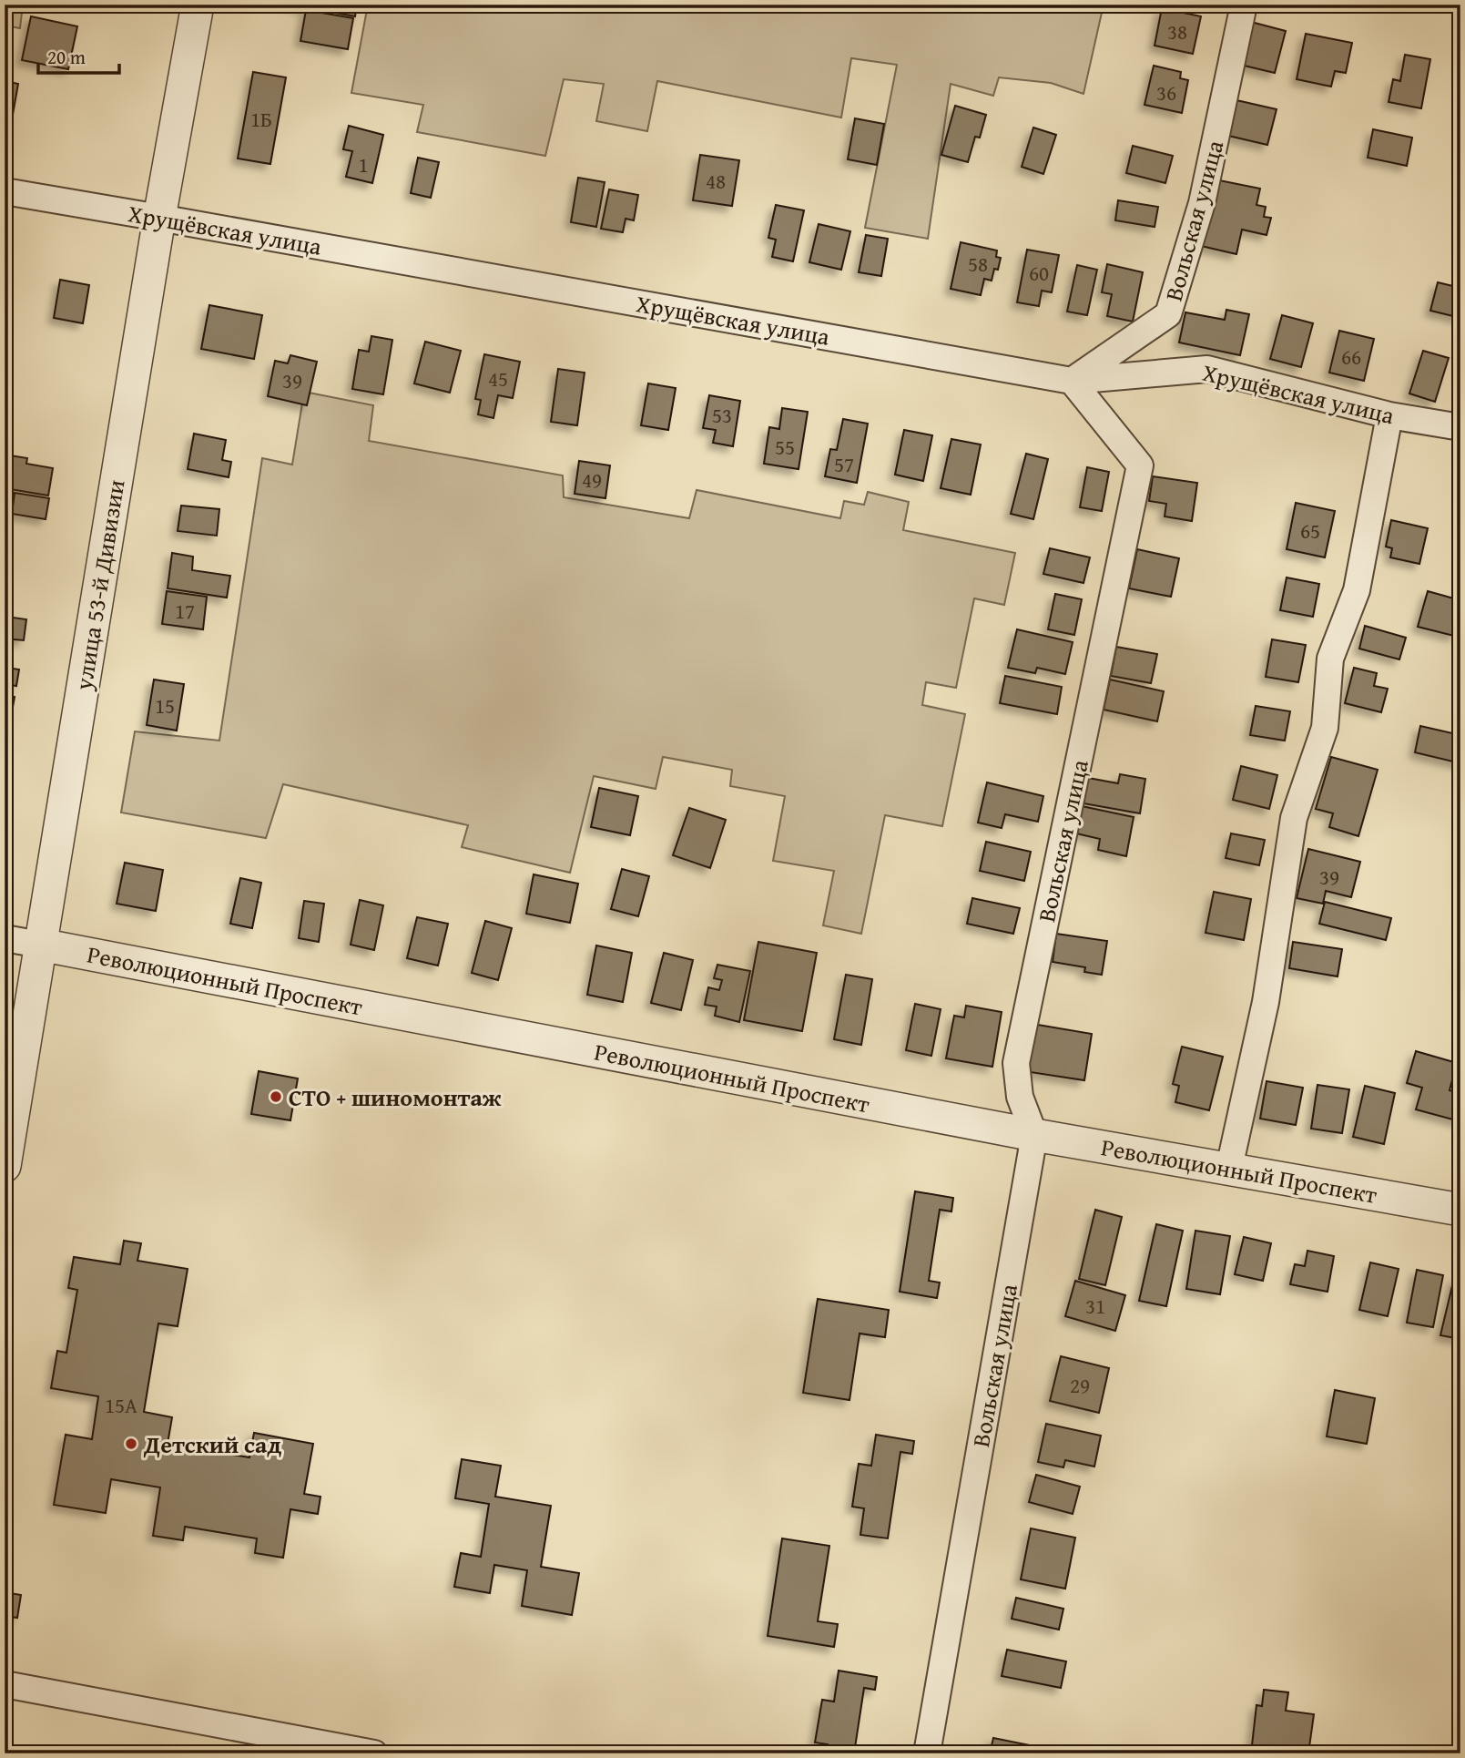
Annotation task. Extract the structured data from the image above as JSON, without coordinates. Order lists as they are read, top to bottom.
{
  "streets": {
    "street": [
      "Вольская улица",
      "Хрущёвская улица",
      "улица 53-й Дивизии",
      "Революционный Проспект"
    ]
  },
  "crossings": [
    ["Вольская улица", "Хрущёвская улица"],
    ["Вольская улица", "Революционный Проспект"],
    ["Хрущёвская улица", "улица 53-й Дивизии"],
    ["улица 53-й Дивизии", "Революционный Проспект"]
  ],
  "places": ["СТО + шиномонтаж", "Детский сад"],
  "house_numbers": [
    "38",
    "36",
    "1Б",
    "1",
    "48",
    "58",
    "60",
    "66",
    "45",
    "39",
    "53",
    "55",
    "57",
    "49",
    "65",
    "17",
    "15",
    "39",
    "31",
    "29",
    "15А"
  ],
  "scale_bar": "20 m"
}
